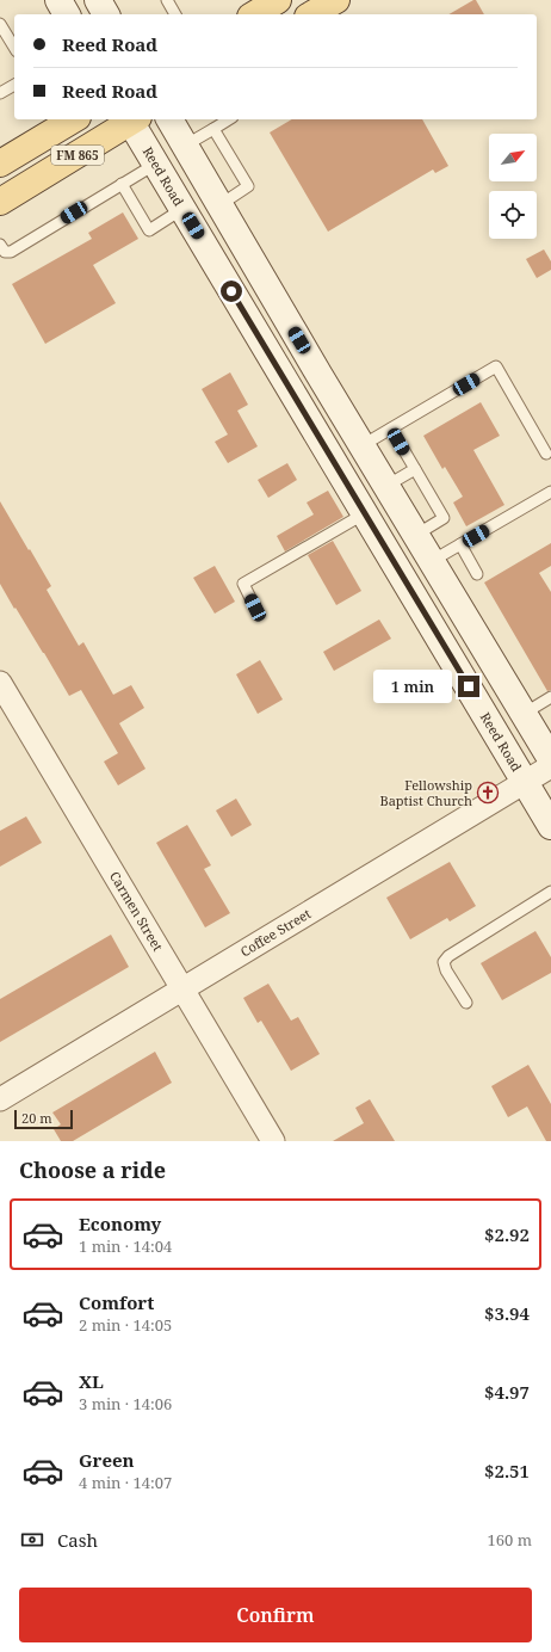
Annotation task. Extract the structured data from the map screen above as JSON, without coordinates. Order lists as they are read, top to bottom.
{
  "streets": {
    "main road": ["FM 865"],
    "street": ["Reed Road", "Carmen Street", "Coffee Street"]
  },
  "crossings": [
    ["Reed Road", "Coffee Street"],
    ["Carmen Street", "Coffee Street"]
  ],
  "places": {
    "church": ["Fellowship Baptist Church"]
  },
  "scale_bar": "20 m",
  "north": "top right",
  "page": {
    "banner": ["Reed Road", "Reed Road"],
    "bubble": "1 min",
    "scale": "20 m",
    "heading": "Choose a ride",
    "list": [
      {
        "name": "Economy",
        "note": "1 min · 14:04",
        "value": "$2.92"
      },
      {
        "name": "Comfort",
        "note": "2 min · 14:05",
        "value": "$3.94"
      },
      {
        "name": "XL",
        "note": "3 min · 14:06",
        "value": "$4.97"
      },
      {
        "name": "Green",
        "note": "4 min · 14:07",
        "value": "$2.51"
      }
    ],
    "pay": ["Cash", "160 m"],
    "buttons": "Confirm"
  }
}
